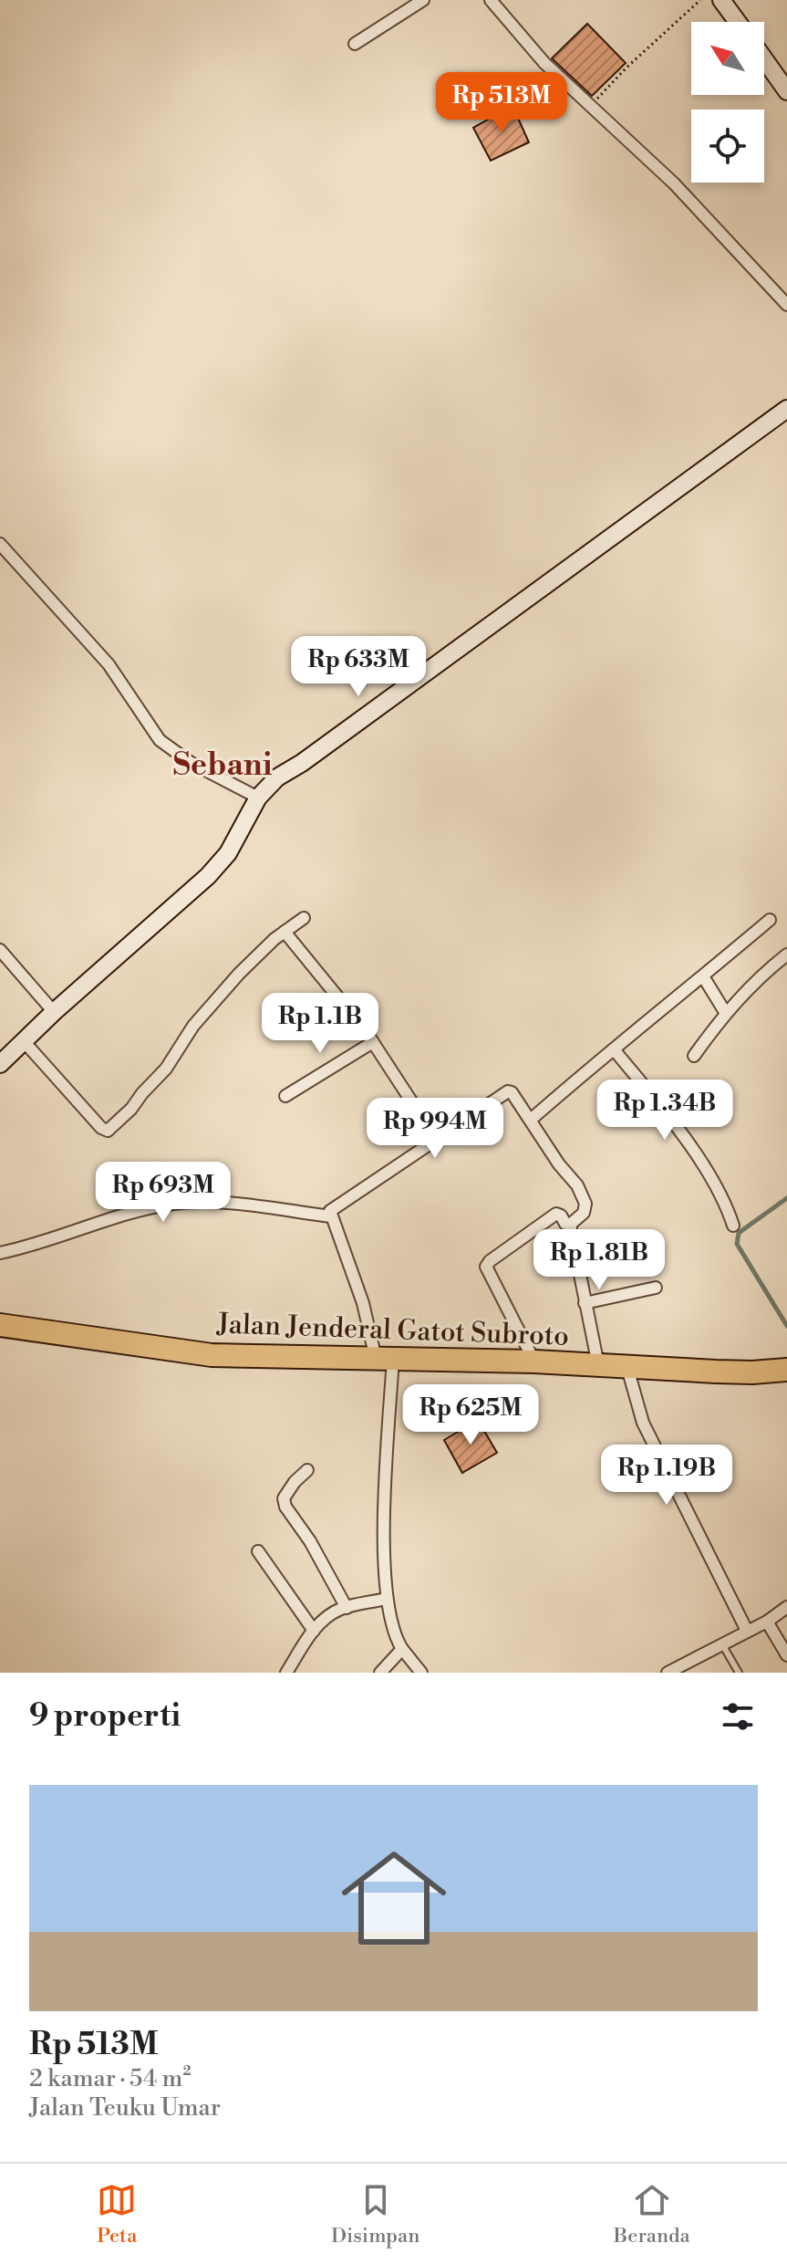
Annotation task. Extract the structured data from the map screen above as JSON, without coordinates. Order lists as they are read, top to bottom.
{
  "streets": {
    "highway": ["Jalan Jenderal Gatot Subroto"]
  },
  "districts": ["Sebani"],
  "north": "top left",
  "page": {
    "price": [
      "Rp 513M",
      "Rp 633M",
      "Rp 1.1B",
      "Rp 1.34B",
      "Rp 994M",
      "Rp 693M",
      "Rp 1.81B",
      "Rp 625M",
      "Rp 1.19B"
    ],
    "heading": "9 properti",
    "list": [
      {
        "name": "Rp 513M",
        "note": "2 kamar · 54 m² · Jalan Teuku Umar"
      }
    ],
    "tabs": ["Peta", "Disimpan", "Beranda"]
  }
}
